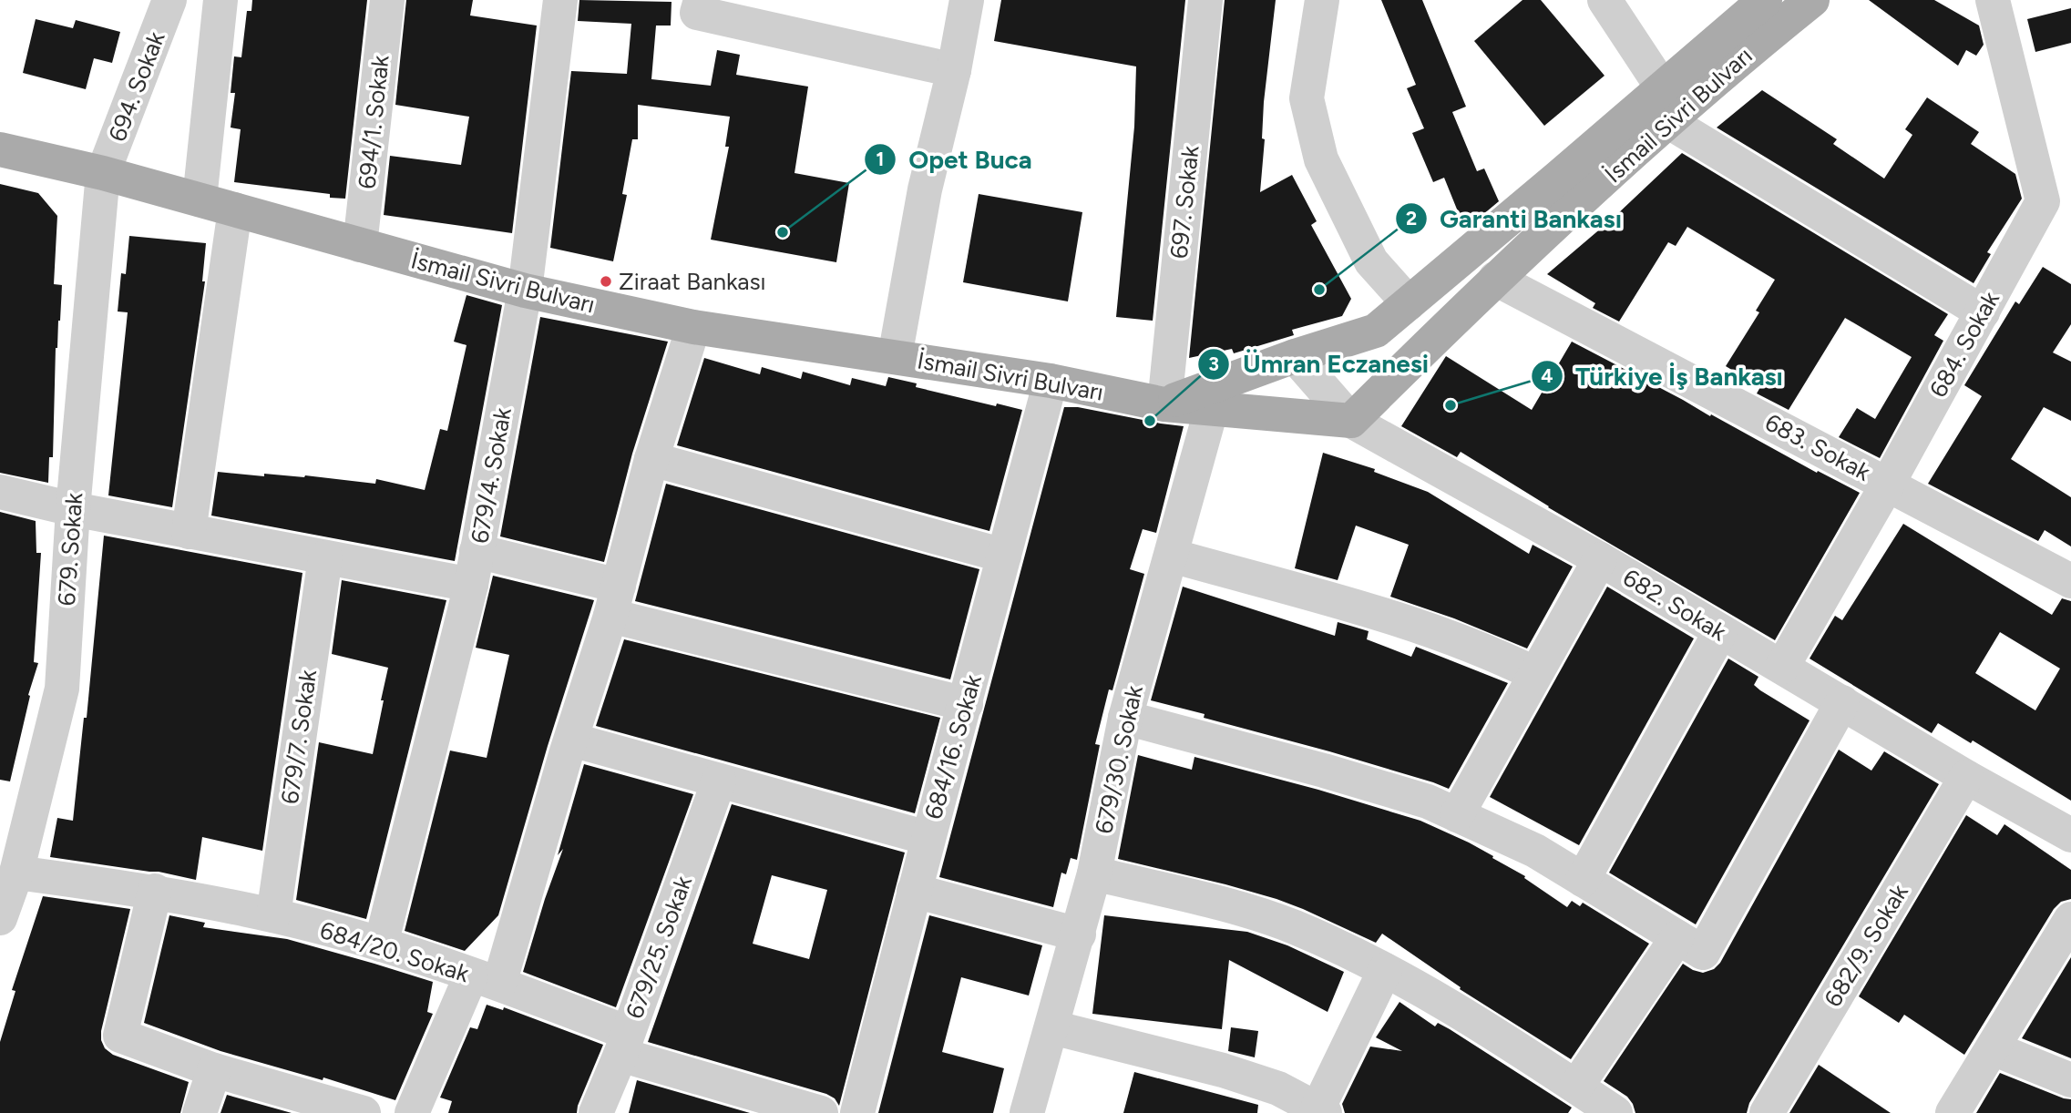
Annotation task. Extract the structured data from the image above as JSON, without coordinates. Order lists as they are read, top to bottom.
{
  "streets": {
    "main road": ["İsmail Sivri Bulvarı"],
    "street": [
      "694. Sokak",
      "694/1. Sokak",
      "697. Sokak",
      "684. Sokak",
      "683. Sokak",
      "679/4. Sokak",
      "679. Sokak",
      "682. Sokak",
      "679/7. Sokak",
      "684/16. Sokak",
      "679/30. Sokak",
      "682/9. Sokak",
      "679/25. Sokak",
      "684/20. Sokak"
    ]
  },
  "crossings": [
    ["694. Sokak", "İsmail Sivri Bulvarı"],
    ["694. Sokak", "679. Sokak"],
    ["İsmail Sivri Bulvarı", "694/1. Sokak"],
    ["İsmail Sivri Bulvarı", "697. Sokak"],
    ["İsmail Sivri Bulvarı", "683. Sokak"],
    ["İsmail Sivri Bulvarı", "679/4. Sokak"],
    ["İsmail Sivri Bulvarı", "679. Sokak"],
    ["İsmail Sivri Bulvarı", "682. Sokak"],
    ["İsmail Sivri Bulvarı", "684/16. Sokak"],
    ["İsmail Sivri Bulvarı", "679/30. Sokak"],
    ["684. Sokak", "683. Sokak"],
    ["684. Sokak", "682. Sokak"],
    ["679/4. Sokak", "684/20. Sokak"],
    ["679. Sokak", "684/20. Sokak"],
    ["682. Sokak", "682/9. Sokak"],
    ["679/7. Sokak", "684/20. Sokak"],
    ["679/25. Sokak", "684/20. Sokak"]
  ],
  "places": [
    "Opet Buca",
    "Ziraat Bankası",
    "Garanti Bankası",
    "Türkiye İş Bankası",
    "Ümran Eczanesi"
  ]
}
